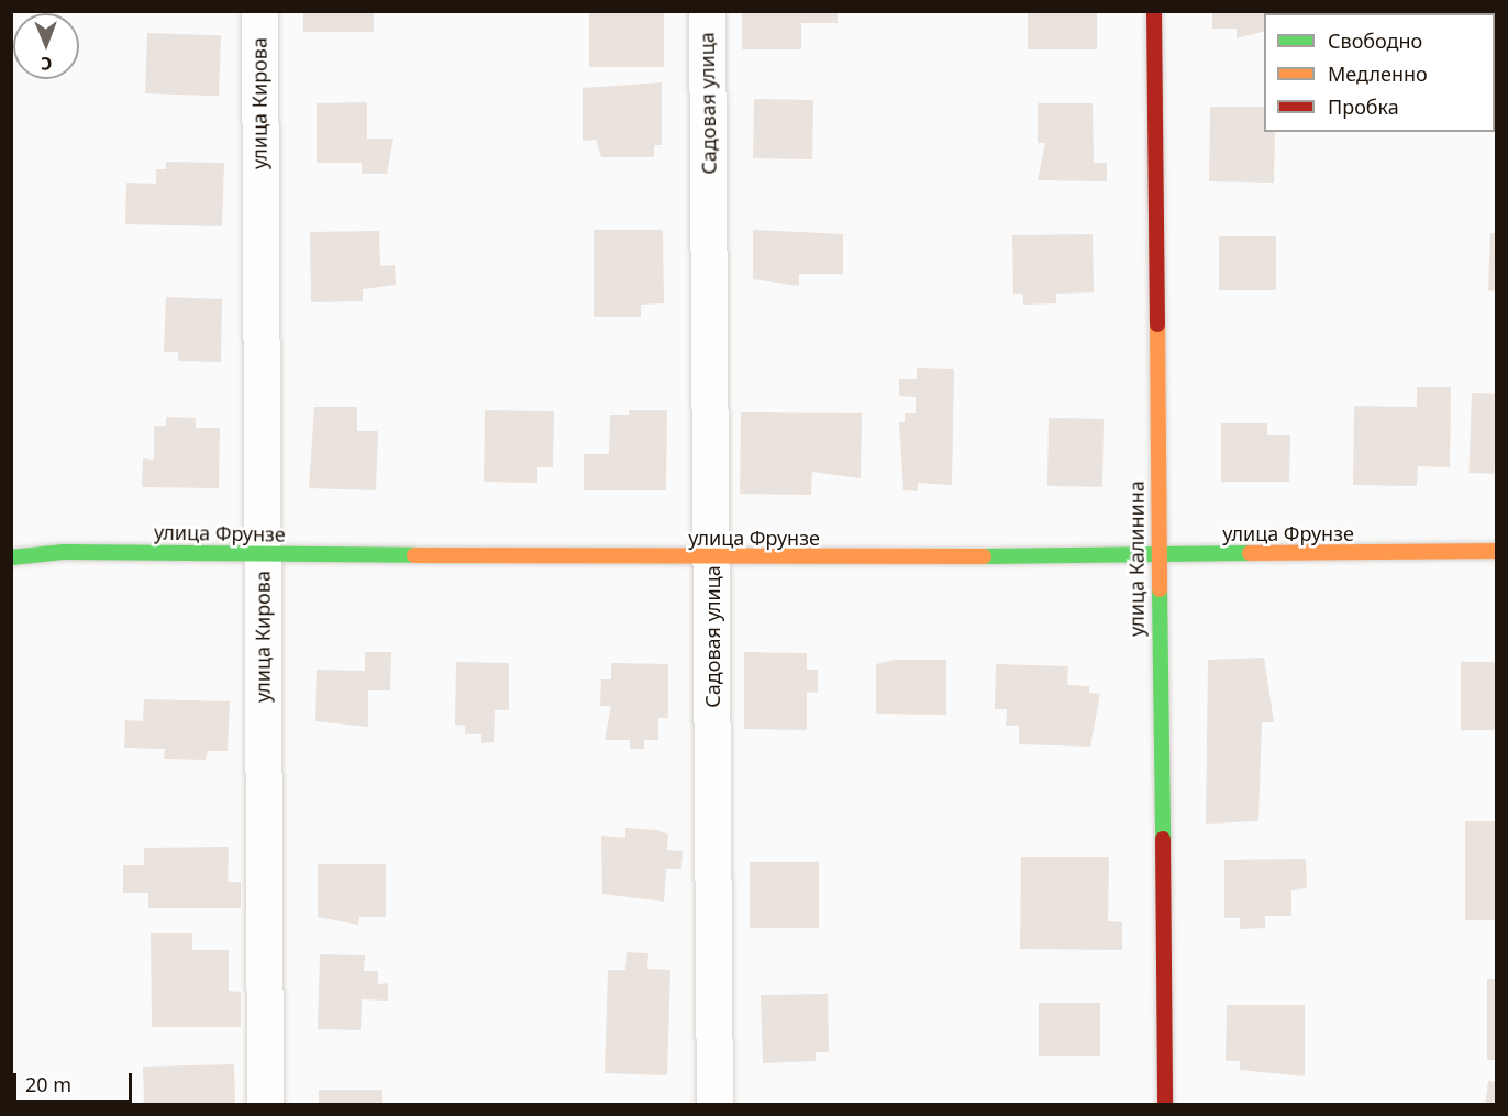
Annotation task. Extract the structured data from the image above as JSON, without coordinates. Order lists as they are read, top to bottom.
{
  "streets": {
    "street": [
      "улица Кирова",
      "Садовая улица",
      "улица Фрунзе",
      "улица Калинина"
    ]
  },
  "crossings": [
    ["улица Кирова", "улица Фрунзе"],
    ["Садовая улица", "улица Фрунзе"],
    ["улица Фрунзе", "улица Калинина"]
  ],
  "legend": ["Свободно", "Медленно", "Пробка"],
  "scale_bar": "20 m",
  "north": "bottom"
}
